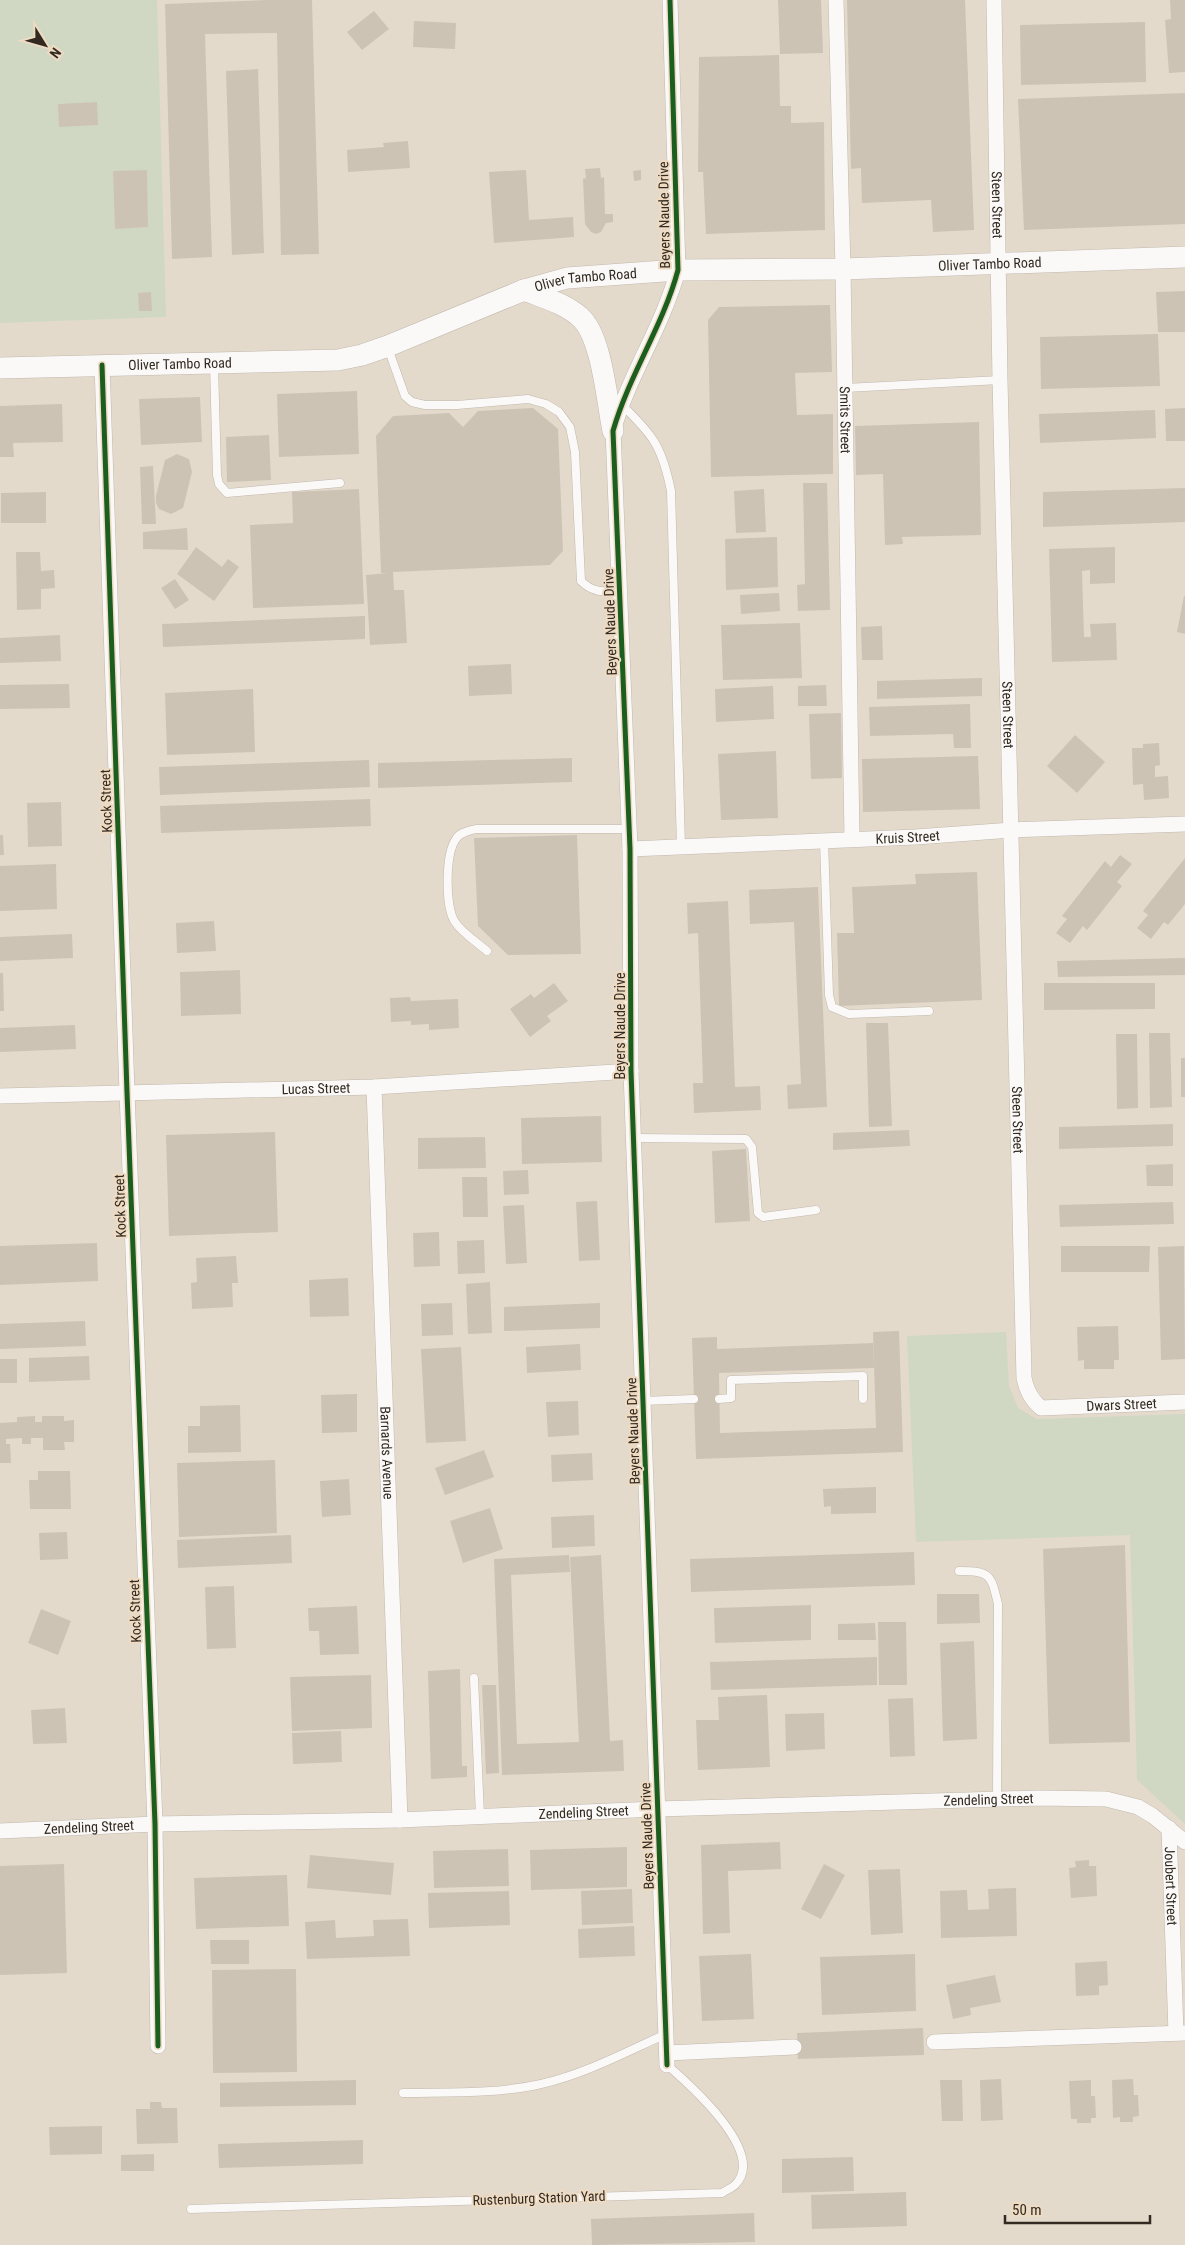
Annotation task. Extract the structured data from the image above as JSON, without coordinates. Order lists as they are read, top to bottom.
{
  "streets": {
    "main road": ["Oliver Tambo Road"],
    "street": [
      "Steen Street",
      "Beyers Naude Drive",
      "Smits Street",
      "Kock Street",
      "Kruis Street",
      "Lucas Street",
      "Dwars Street",
      "Barnards Avenue",
      "Zendeling Street",
      "Joubert Street"
    ],
    "lane": ["Rustenburg Station Yard"]
  },
  "crossings": [
    ["Steen Street", "Oliver Tambo Road"],
    ["Steen Street", "Kruis Street"],
    ["Steen Street", "Dwars Street"],
    ["Beyers Naude Drive", "Oliver Tambo Road"],
    ["Beyers Naude Drive", "Kruis Street"],
    ["Beyers Naude Drive", "Lucas Street"],
    ["Beyers Naude Drive", "Zendeling Street"],
    ["Beyers Naude Drive", "Rustenburg Station Yard"],
    ["Oliver Tambo Road", "Smits Street"],
    ["Oliver Tambo Road", "Kock Street"],
    ["Smits Street", "Kruis Street"],
    ["Kock Street", "Lucas Street"],
    ["Kock Street", "Zendeling Street"],
    ["Lucas Street", "Barnards Avenue"],
    ["Barnards Avenue", "Zendeling Street"],
    ["Zendeling Street", "Joubert Street"]
  ],
  "scale_bar": "50 m",
  "north": "bottom right"
}
